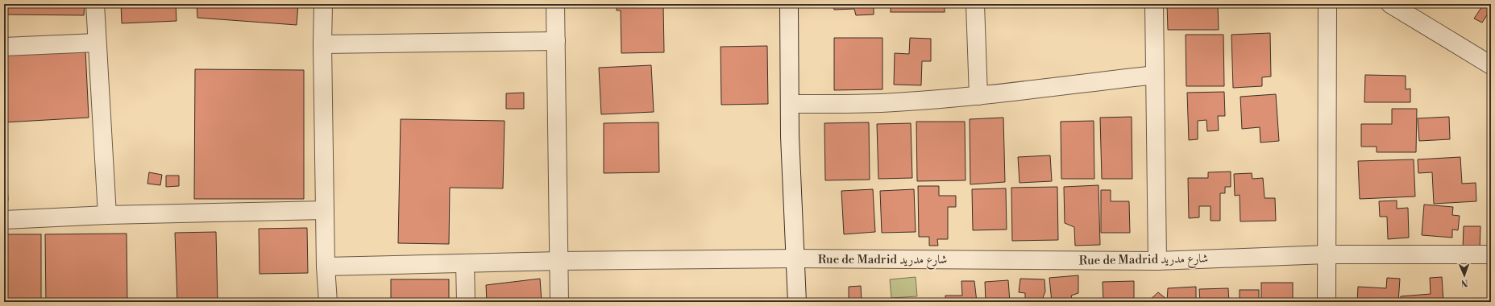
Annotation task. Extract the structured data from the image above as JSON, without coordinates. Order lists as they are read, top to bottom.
{
  "streets": {
    "street": ["Rue de Madrid شارع مدريد"]
  },
  "north": "bottom"
}
